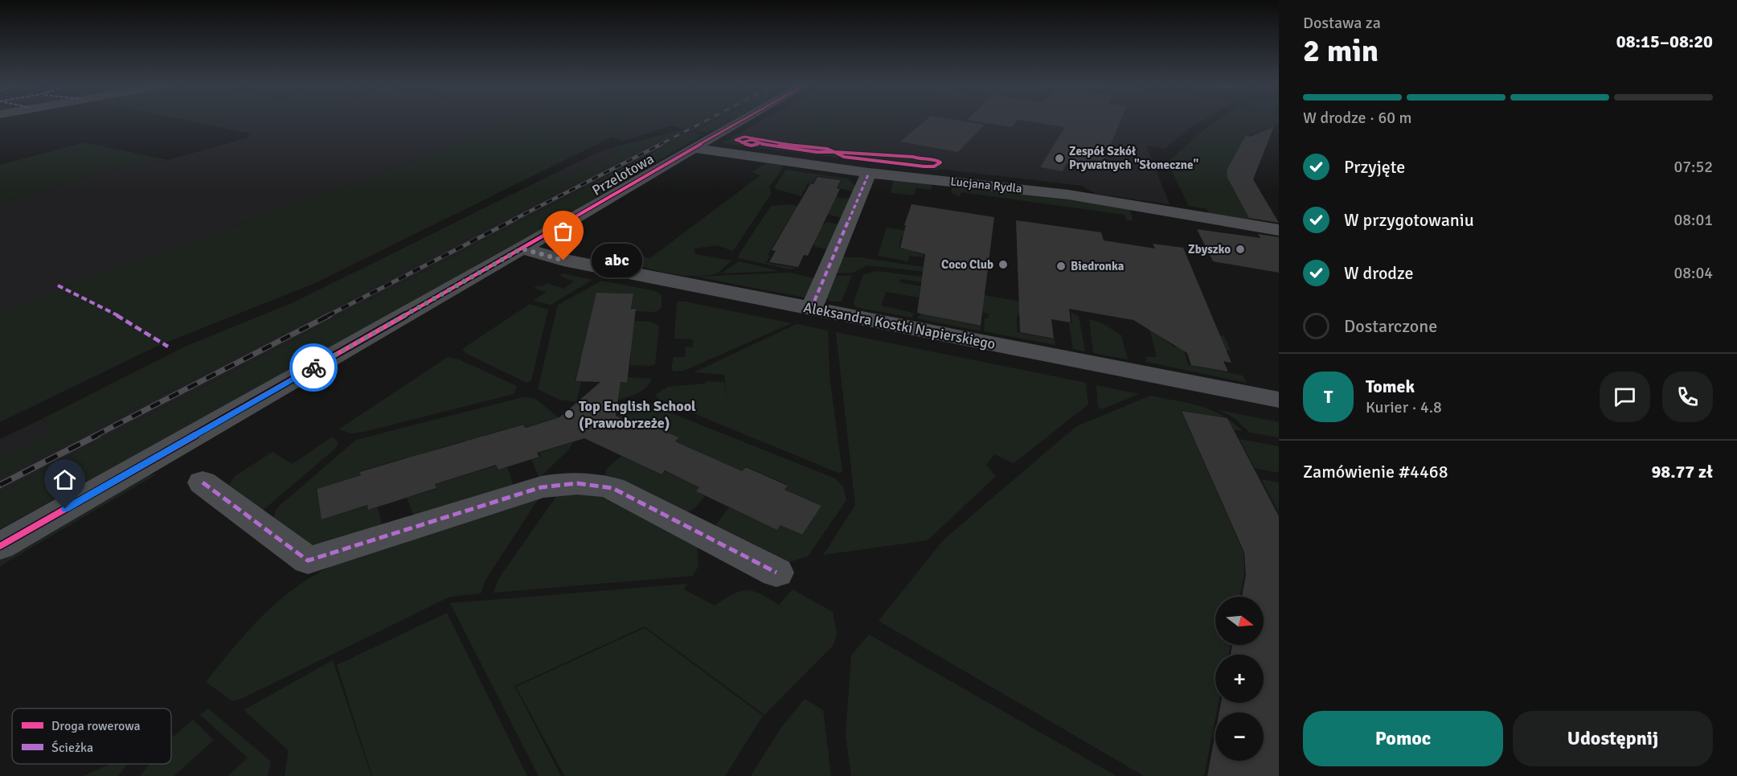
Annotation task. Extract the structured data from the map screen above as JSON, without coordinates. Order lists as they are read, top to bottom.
{
  "streets": {
    "street": ["Przelotowa", "Lucjana Rydla", "Aleksandra Kostki Napierskiego"]
  },
  "crossings": [
    ["Przelotowa", "Lucjana Rydla"],
    ["Przelotowa", "Aleksandra Kostki Napierskiego"]
  ],
  "places": [
    "Zespół Szkół Prywatnych \"Słoneczne\"",
    "Zbyszko",
    "abc",
    "Coco Club",
    "Biedronka",
    "Top English School (Prawobrzeże)"
  ],
  "legend": ["Droga rowerowa", "Ścieżka"],
  "north": "right",
  "page": {
    "heading": ["2 min", "Dostawa za", "08:15–08:20"],
    "panel": [
      "Tomek",
      "Kurier · 4.8",
      "Zamówienie #4468",
      "98.77 zł"
    ],
    "bar": "W drodze · 60 m",
    "list": [
      ["Przyjęte", "07:52"],
      ["W przygotowaniu", "08:01"],
      ["W drodze", "08:04"],
      "Dostarczone"
    ],
    "bubble": "abc",
    "round": "T",
    "map_buttons": ["+", "−"],
    "buttons": ["Pomoc", "Udostępnij"]
  }
}
